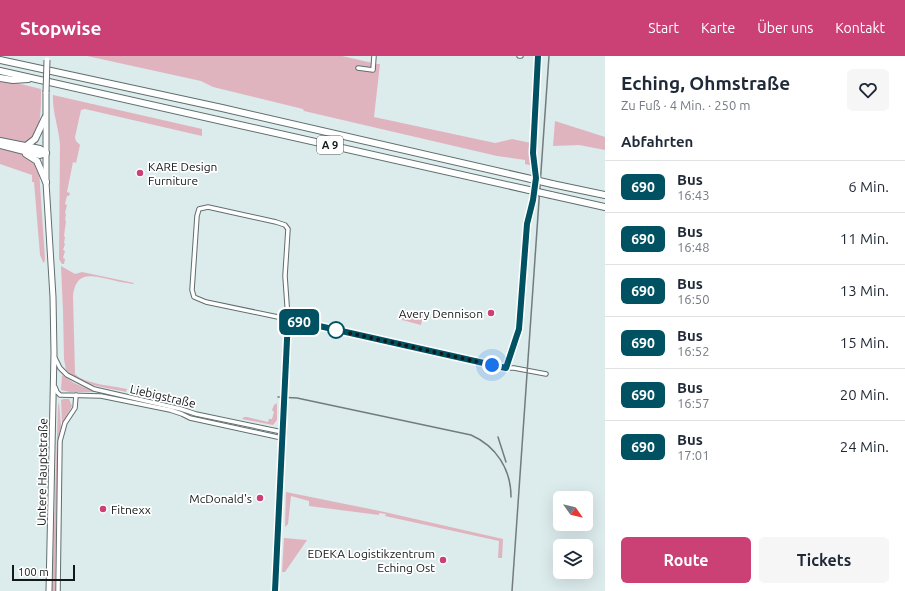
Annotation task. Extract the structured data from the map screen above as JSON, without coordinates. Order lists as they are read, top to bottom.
{
  "streets": {
    "highway": ["A 9"],
    "main road": ["Untere Hauptstraße"],
    "street": ["Liebigstraße"]
  },
  "crossings": [
    ["Liebigstraße", "Untere Hauptstraße"]
  ],
  "places": [
    "KARE Design Furniture",
    "Avery Dennison",
    "McDonald's",
    "Fitnexx",
    "EDEKA Logistikzentrum Eching Ost"
  ],
  "lines": ["bus line 690"],
  "scale_bar": "100 m",
  "north": "bottom right",
  "page": {
    "header": "Stopwise",
    "nav": [
      "Start",
      "Karte",
      "Über uns",
      "Kontakt"
    ],
    "on_map": "690",
    "heading": [
      ["Eching, Ohmstraße", "Zu Fuß · 4 Min. · 250 m"],
      "Abfahrten"
    ],
    "list": [
      {
        "mark": "690",
        "name": "Bus",
        "note": "16:43",
        "value": "6 Min."
      },
      {
        "mark": "690",
        "name": "Bus",
        "note": "16:48",
        "value": "11 Min."
      },
      {
        "mark": "690",
        "name": "Bus",
        "note": "16:50",
        "value": "13 Min."
      },
      {
        "mark": "690",
        "name": "Bus",
        "note": "16:52",
        "value": "15 Min."
      },
      {
        "mark": "690",
        "name": "Bus",
        "note": "16:57",
        "value": "20 Min."
      },
      {
        "mark": "690",
        "name": "Bus",
        "note": "17:01",
        "value": "24 Min."
      }
    ],
    "buttons": ["Route", "Tickets"],
    "scale": "100 m"
  }
}
